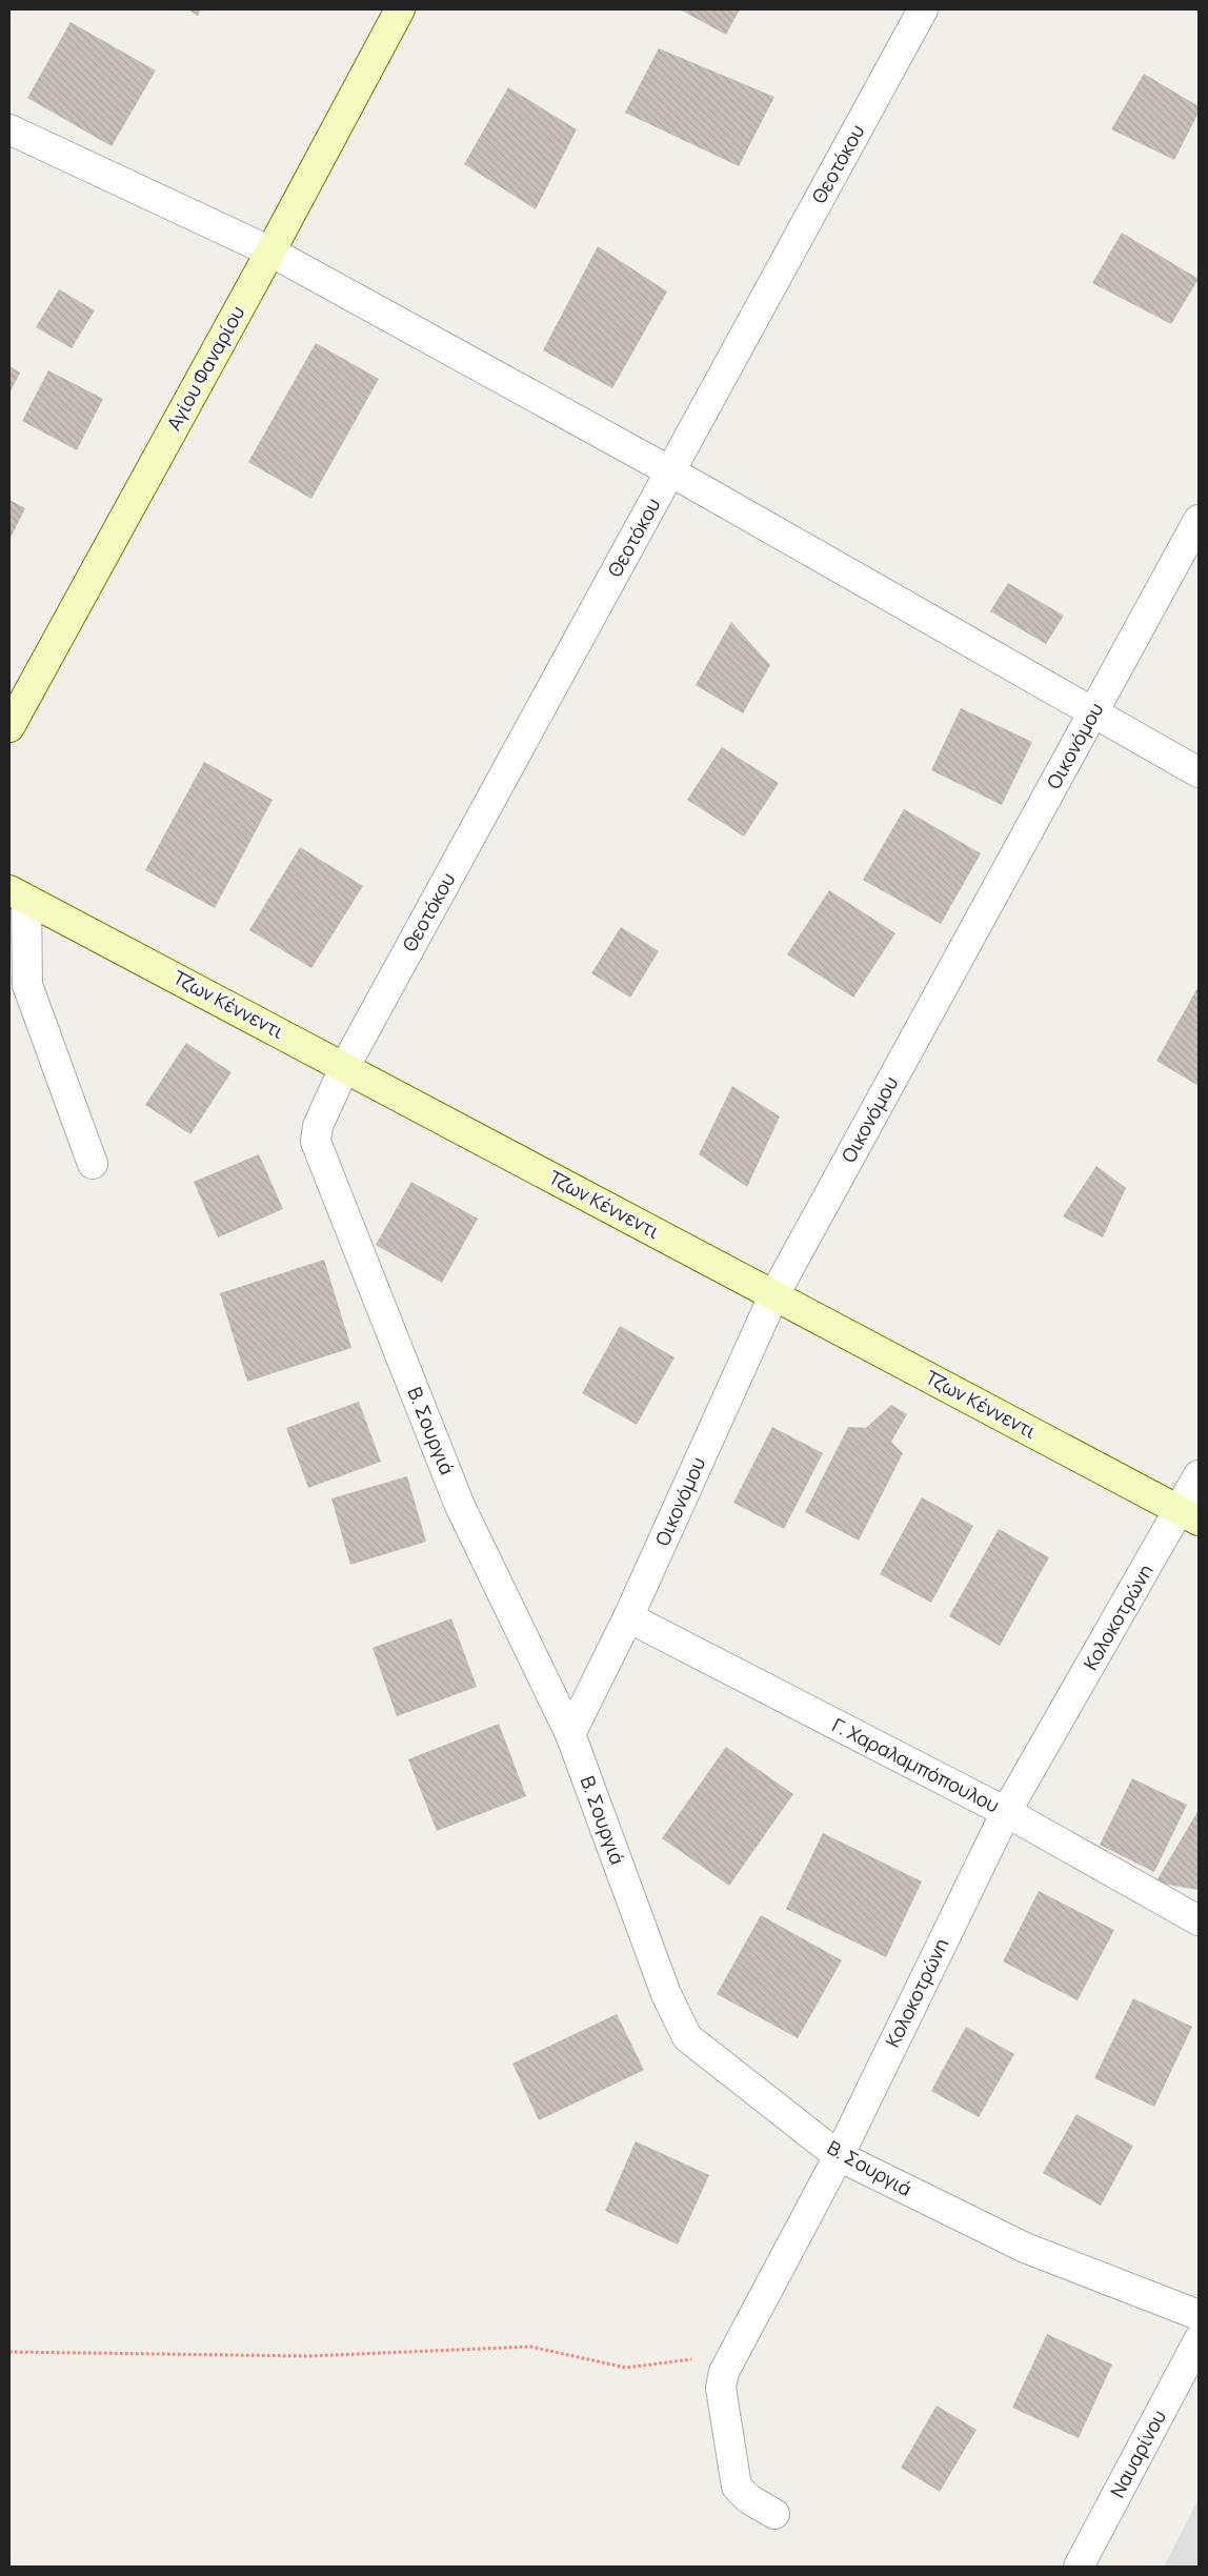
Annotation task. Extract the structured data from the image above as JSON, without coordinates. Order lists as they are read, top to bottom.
{
  "streets": {
    "street": [
      "Θεοτόκου",
      "Αγίου Φαναρίου",
      "Οικονόμου",
      "Τζων Κέννεντι",
      "Β. Σουργιά",
      "Κολοκοτρώνη",
      "Γ. Χαραλαμπόπουλου",
      "Ναυαρίνου"
    ]
  },
  "crossings": [
    ["Θεοτόκου", "Τζων Κέννεντι"],
    ["Θεοτόκου", "Β. Σουργιά"],
    ["Οικονόμου", "Τζων Κέννεντι"],
    ["Οικονόμου", "Β. Σουργιά"],
    ["Οικονόμου", "Γ. Χαραλαμπόπουλου"],
    ["Τζων Κέννεντι", "Β. Σουργιά"],
    ["Τζων Κέννεντι", "Κολοκοτρώνη"],
    ["Β. Σουργιά", "Κολοκοτρώνη"],
    ["Κολοκοτρώνη", "Γ. Χαραλαμπόπουλου"]
  ]
}
